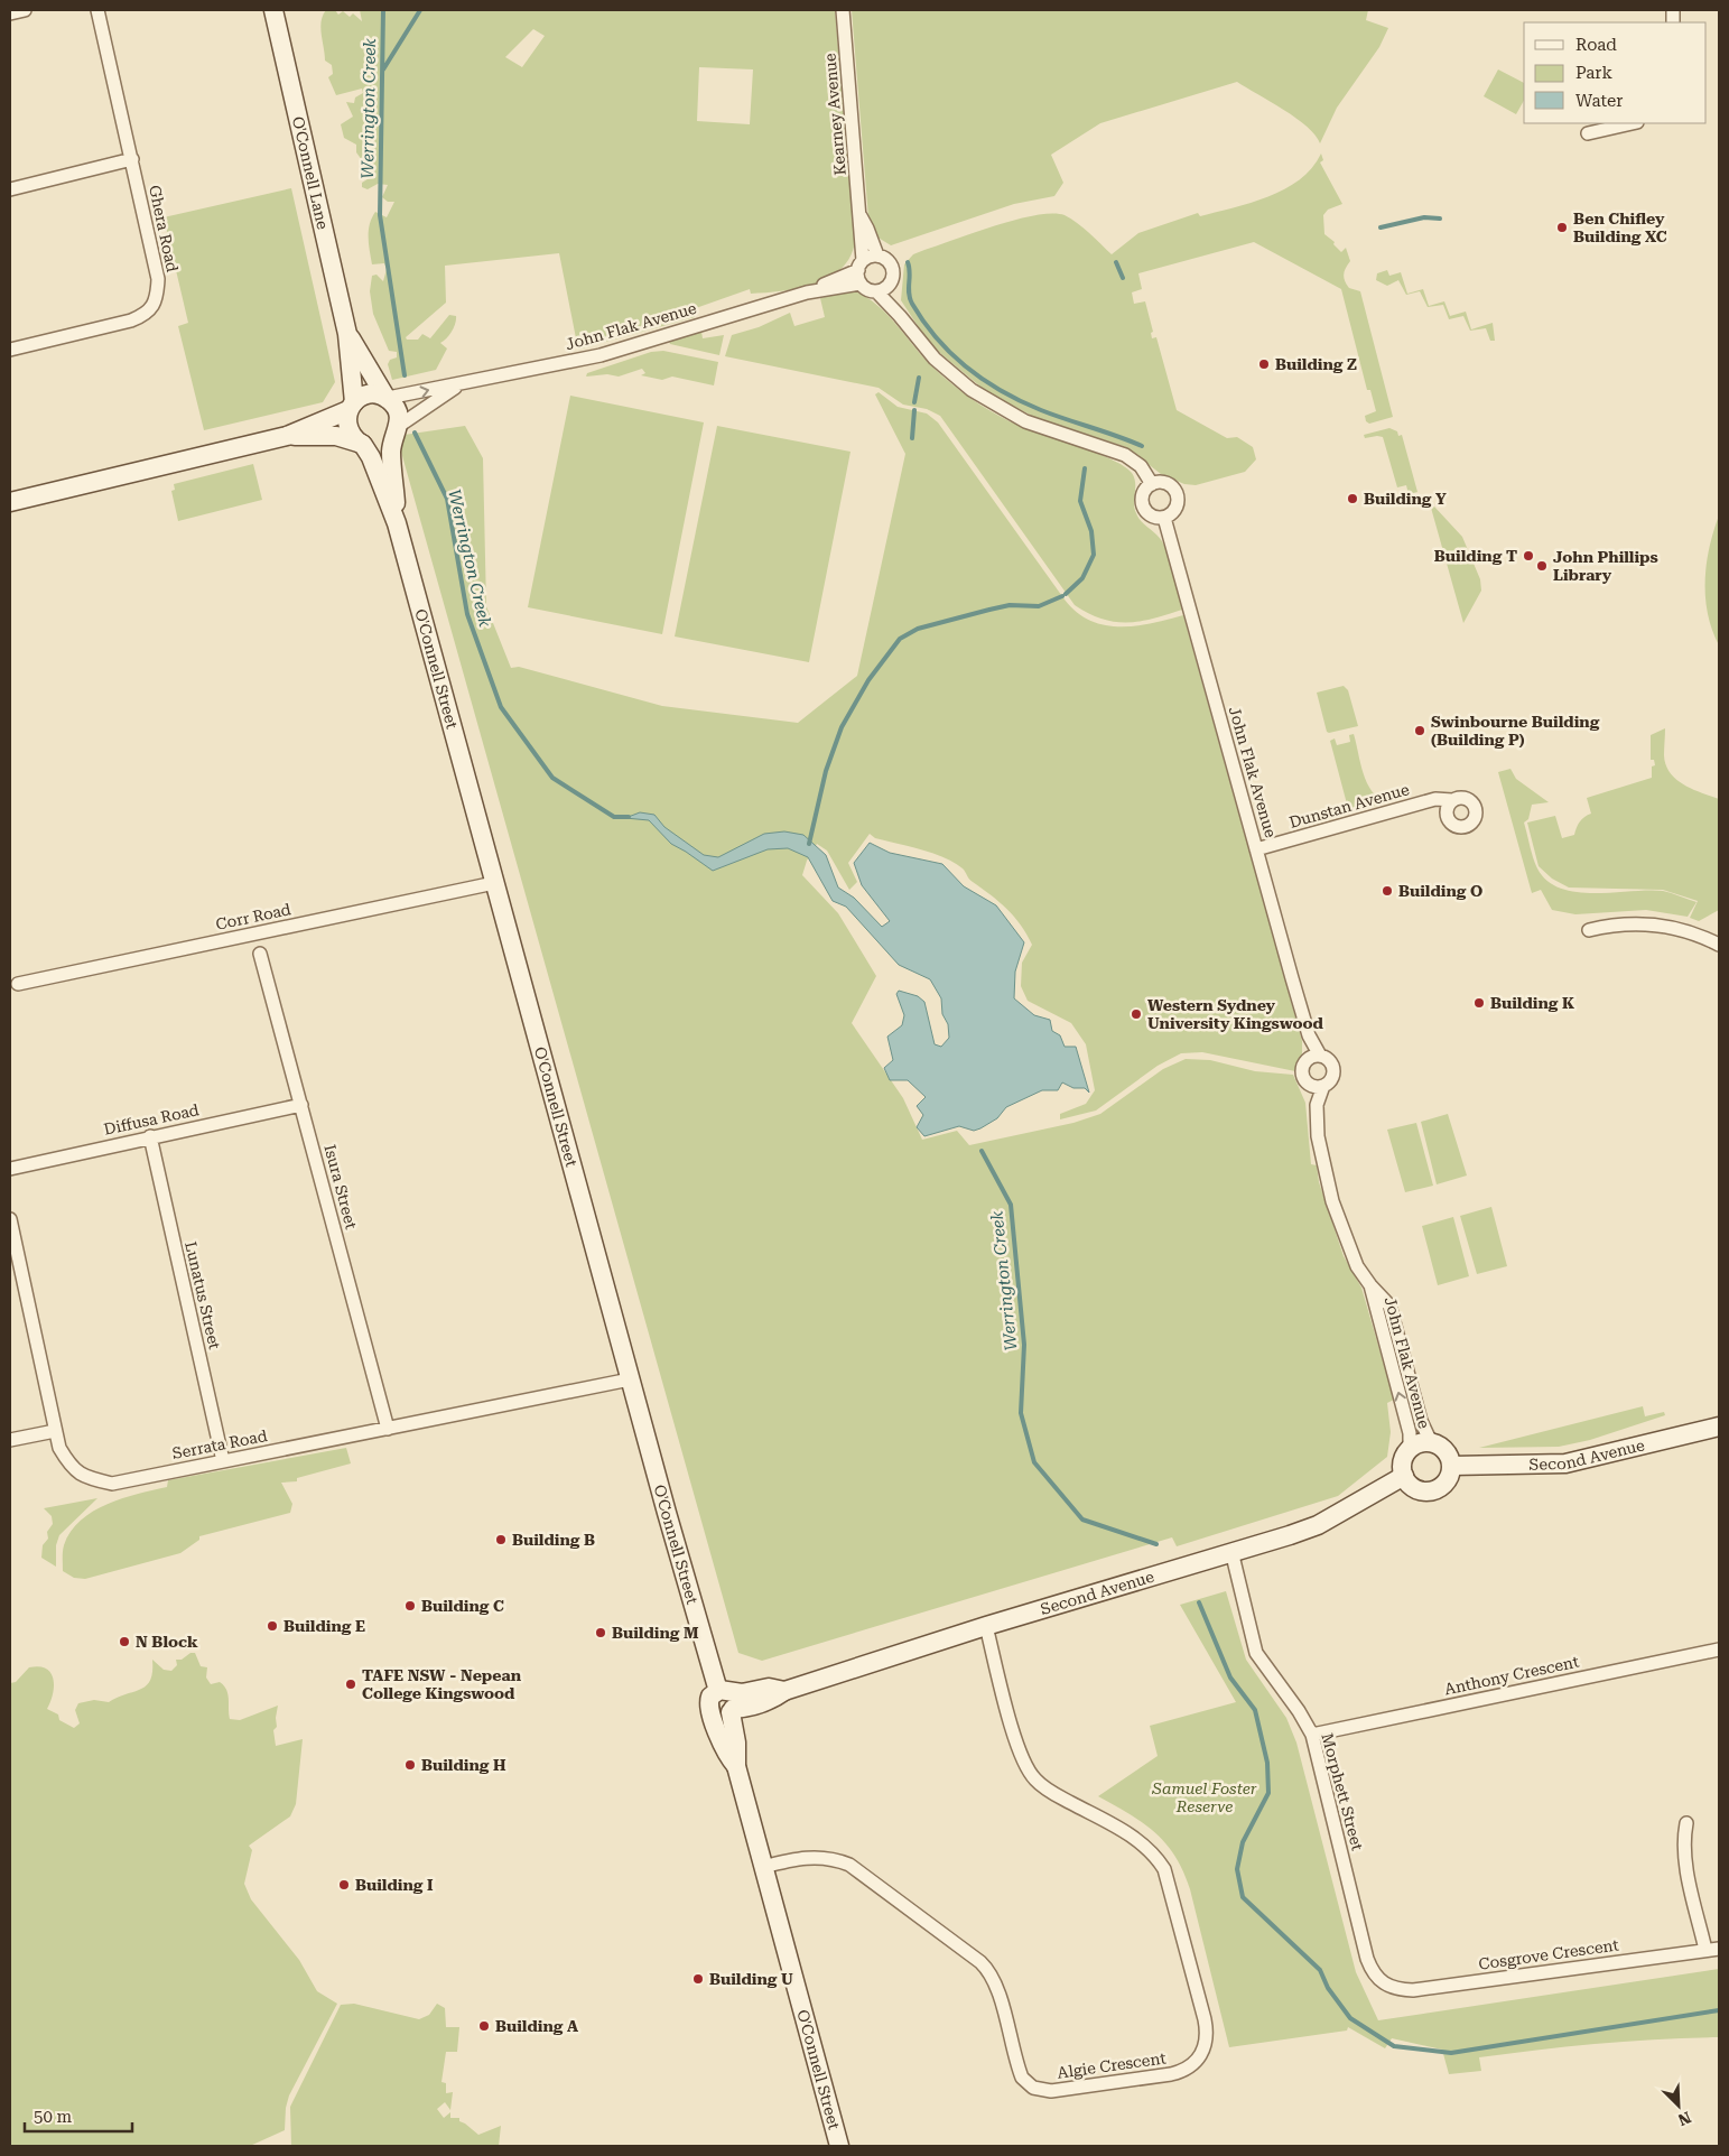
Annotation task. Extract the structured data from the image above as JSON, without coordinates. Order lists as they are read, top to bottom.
{
  "streets": {
    "street": [
      "Kearney Avenue",
      "O'Connell Lane",
      "Ghera Road",
      "John Flak Avenue",
      "O'Connell Street",
      "Dunstan Avenue",
      "Corr Road",
      "Diffusa Road",
      "Isura Street",
      "Lunatus Street",
      "Serrata Road",
      "Second Avenue",
      "Anthony Crescent",
      "Morphett Street",
      "Cosgrove Crescent",
      "Algie Crescent"
    ]
  },
  "crossings": [
    ["Kearney Avenue", "John Flak Avenue"],
    ["O'Connell Lane", "John Flak Avenue"],
    ["O'Connell Lane", "O'Connell Street"],
    ["John Flak Avenue", "O'Connell Street"],
    ["John Flak Avenue", "Dunstan Avenue"],
    ["John Flak Avenue", "Second Avenue"],
    ["O'Connell Street", "Corr Road"],
    ["O'Connell Street", "Serrata Road"],
    ["O'Connell Street", "Second Avenue"],
    ["O'Connell Street", "Algie Crescent"],
    ["Diffusa Road", "Isura Street"],
    ["Diffusa Road", "Lunatus Street"],
    ["Isura Street", "Serrata Road"],
    ["Lunatus Street", "Serrata Road"],
    ["Second Avenue", "Morphett Street"],
    ["Second Avenue", "Algie Crescent"],
    ["Anthony Crescent", "Morphett Street"],
    ["Morphett Street", "Cosgrove Crescent"]
  ],
  "water": ["Werrington Creek"],
  "parks": ["Samuel Foster Reserve"],
  "places": [
    "Ben Chifley Building XC",
    "Building Z",
    "Building Y",
    "Building T",
    "John Phillips Library",
    "Swinbourne Building (Building P)",
    "Building O",
    "Building K",
    "Western Sydney University Kingswood",
    "Building B",
    "Building C",
    "Building E",
    "Building M",
    "N Block",
    "TAFE NSW - Nepean College Kingswood",
    "Building H",
    "Building I",
    "Building U",
    "Building A"
  ],
  "legend": ["Road", "Park", "Water"],
  "scale_bar": "50 m",
  "north": "bottom right"
}
